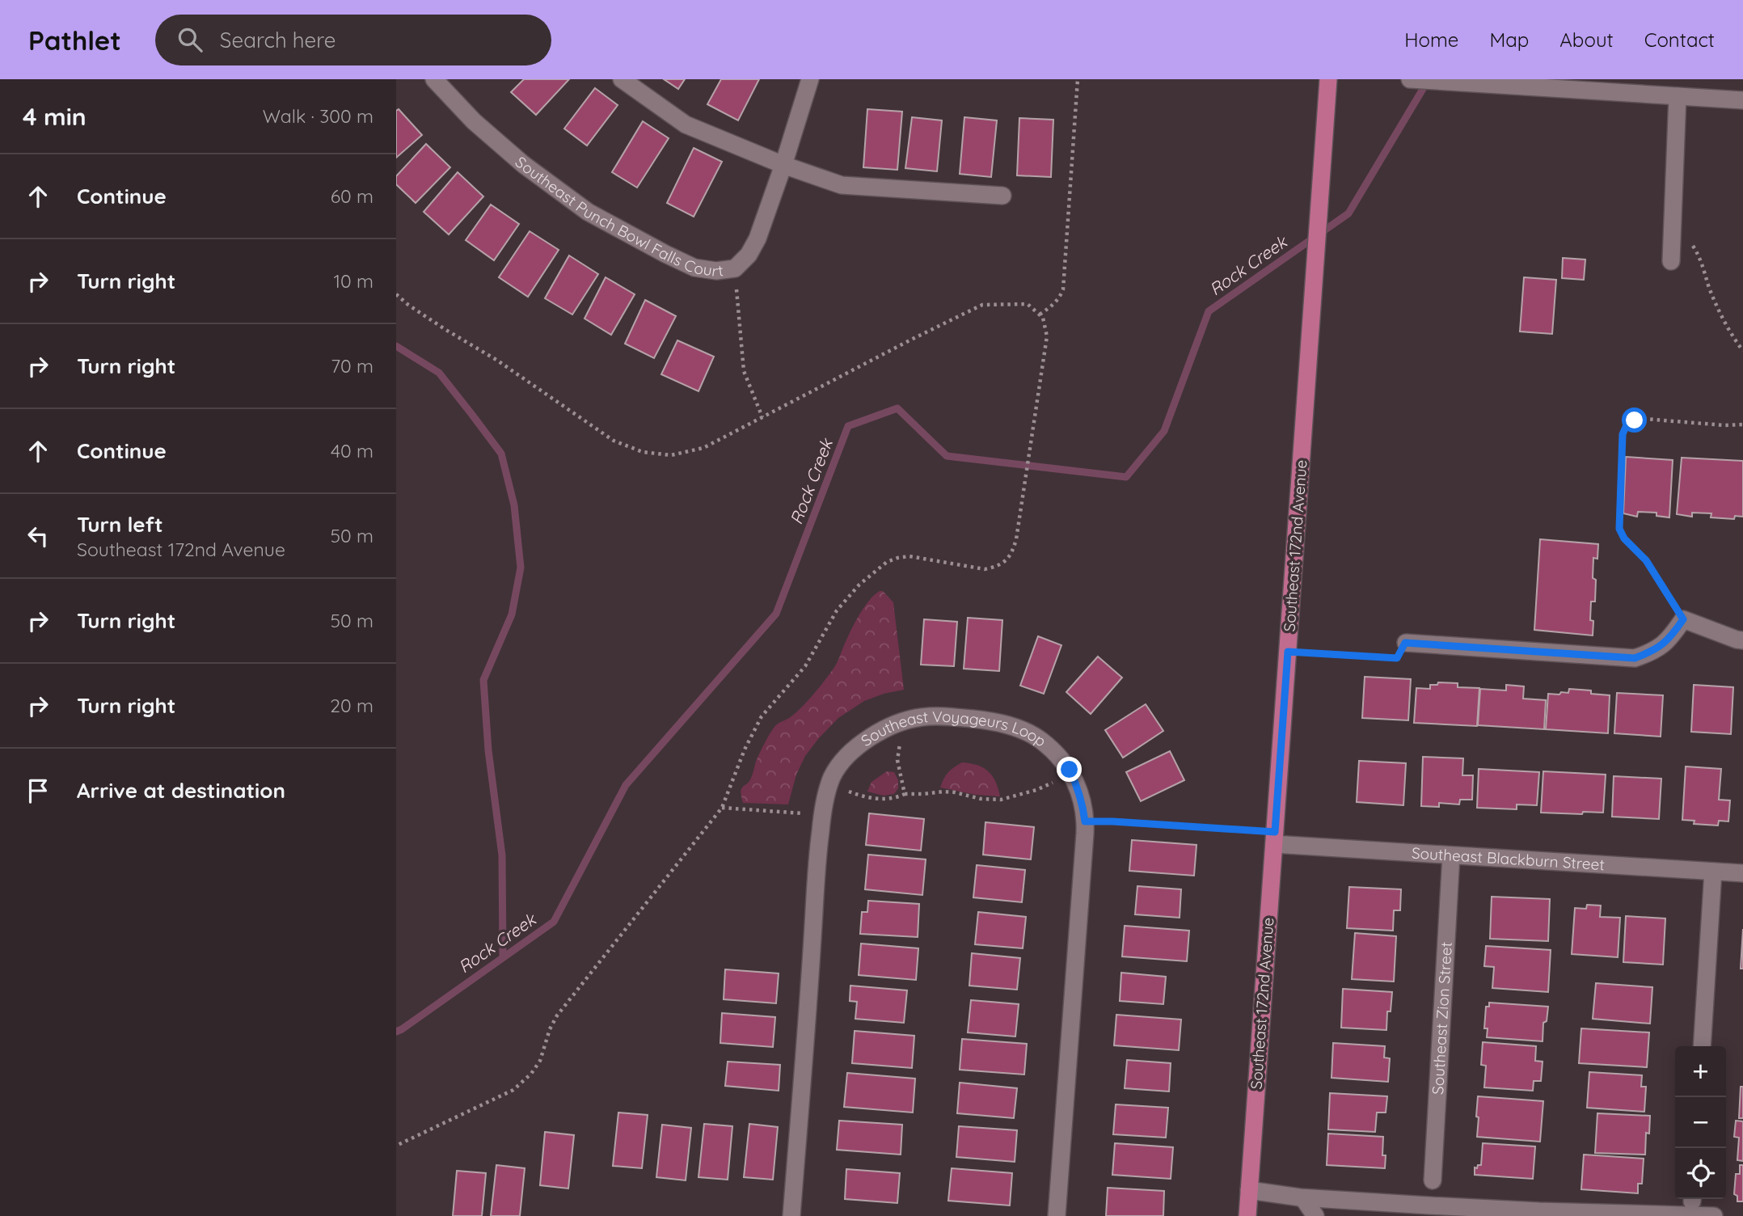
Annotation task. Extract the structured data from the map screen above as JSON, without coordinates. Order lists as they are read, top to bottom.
{
  "streets": {
    "main road": ["Southeast 172nd Avenue"],
    "street": [
      "Southeast Punch Bowl Falls Court",
      "Southeast Voyageurs Loop",
      "Southeast Blackburn Street",
      "Southeast Zion Street"
    ]
  },
  "crossings": [
    ["Southeast 172nd Avenue", "Southeast Blackburn Street"],
    ["Southeast Blackburn Street", "Southeast Zion Street"]
  ],
  "water": ["Rock Creek"],
  "page": {
    "header": "Pathlet",
    "search": "Search here",
    "nav": [
      "Home",
      "Map",
      "About",
      "Contact"
    ],
    "heading": ["4 min", "Walk · 300 m"],
    "list": [
      ["Continue", "60 m"],
      ["Turn right", "10 m"],
      ["Turn right", "70 m"],
      ["Continue", "40 m"],
      ["Turn left", "Southeast 172nd Avenue", "50 m"],
      ["Turn right", "50 m"],
      ["Turn right", "20 m"],
      "Arrive at destination"
    ],
    "map_buttons": ["+", "−"]
  }
}
